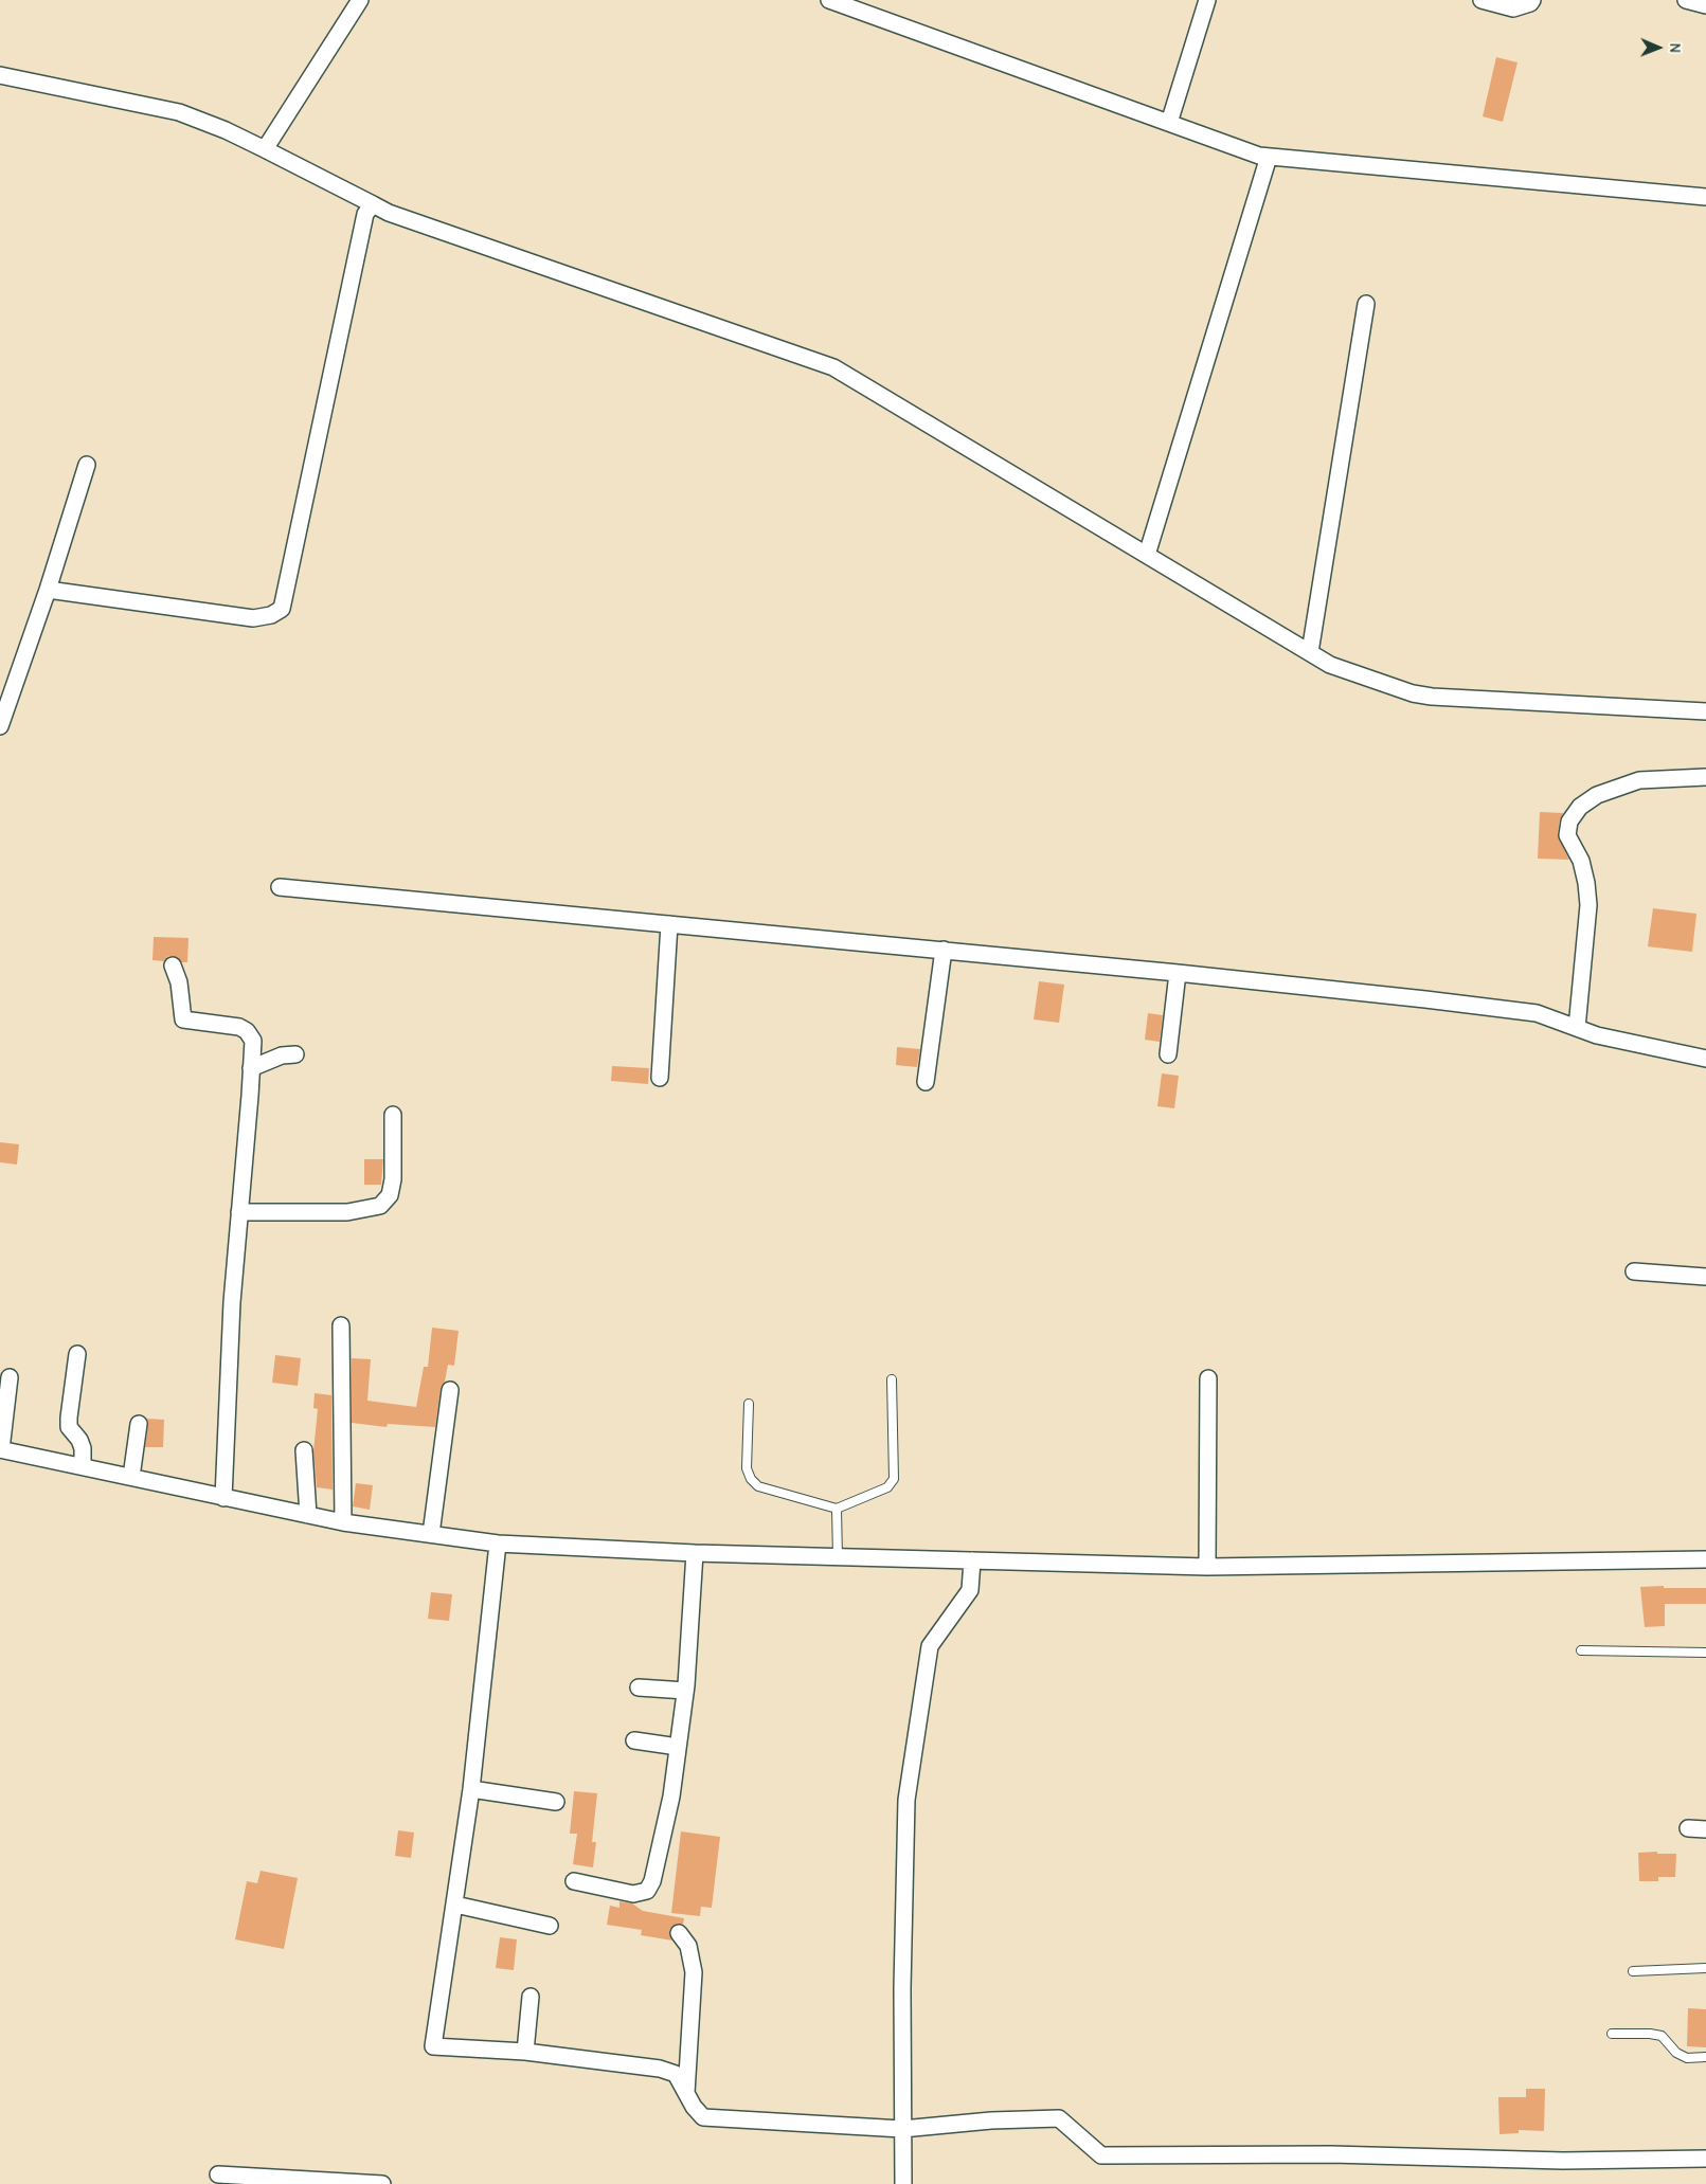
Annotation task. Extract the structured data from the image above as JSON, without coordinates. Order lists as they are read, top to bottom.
{
  "north": "right"
}
